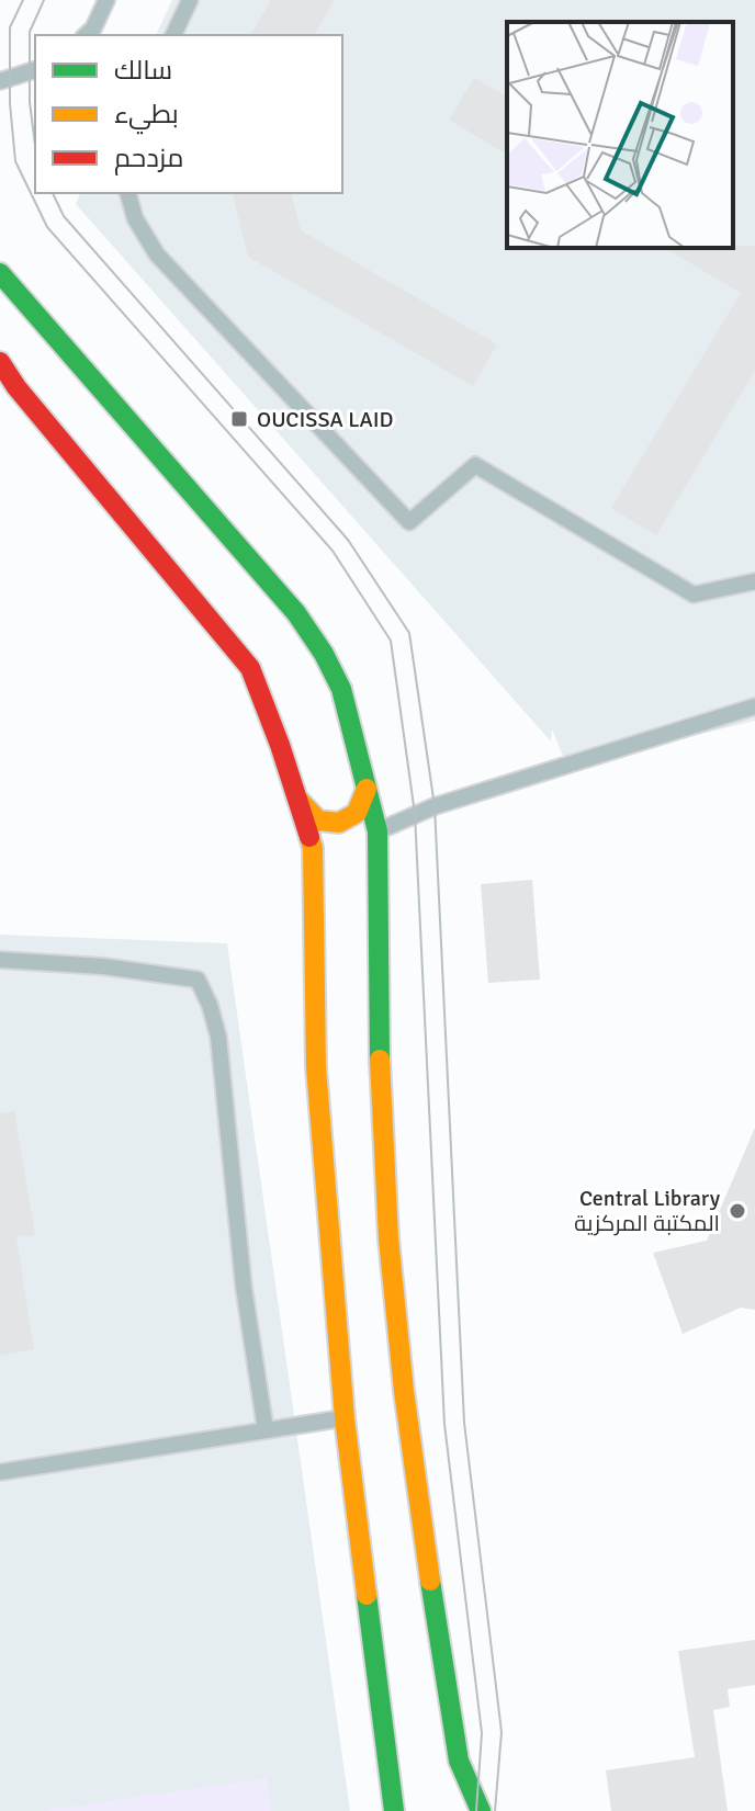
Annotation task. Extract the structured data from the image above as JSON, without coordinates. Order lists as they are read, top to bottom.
{
  "places": {
    "transit": ["OUCISSA LAID"],
    "other": ["Central Library المكتبة المركزية"]
  },
  "legend": ["سالك", "بطيء", "مزدحم"]
}
